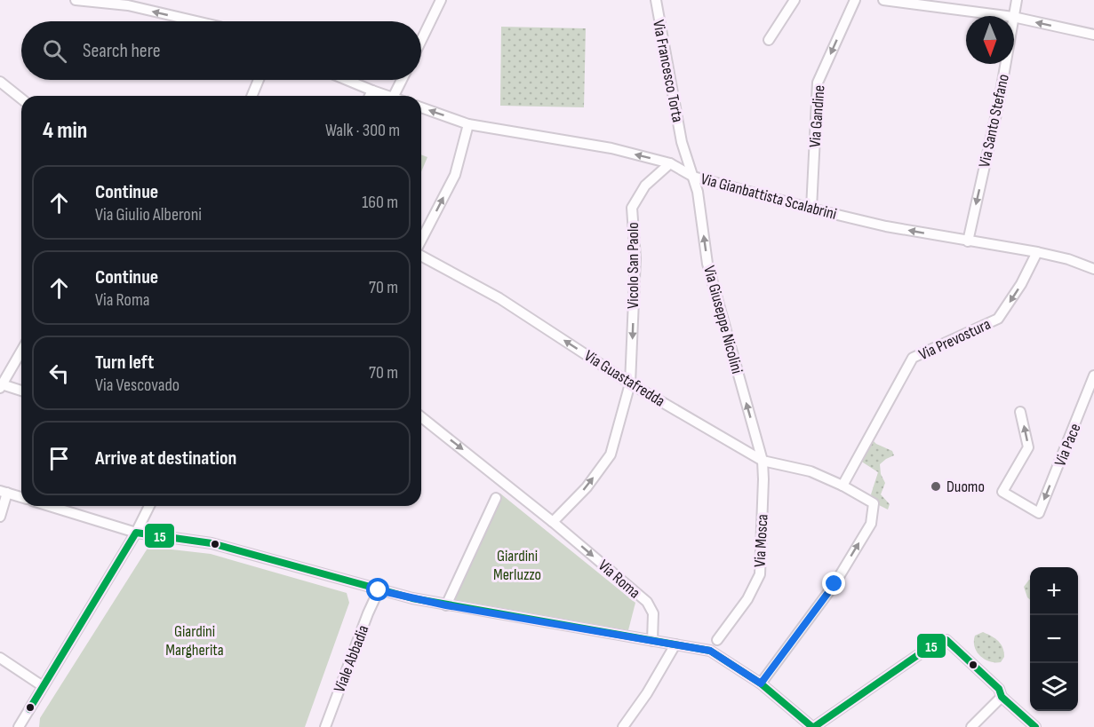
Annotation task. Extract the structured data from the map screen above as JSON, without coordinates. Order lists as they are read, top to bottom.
{
  "streets": {
    "street": [
      "Via Francesco Torta",
      "Via Gandine",
      "Via Santo Stefano",
      "Via Gianbattista Scalabrini",
      "Vicolo San Paolo",
      "Via Giuseppe Nicolini",
      "Via Prevostura",
      "Via Guastafredda",
      "Via Pace",
      "Via Mosca",
      "Via Roma",
      "Viale Abbadia"
    ]
  },
  "crossings": [
    ["Via Francesco Torta", "Via Gianbattista Scalabrini"],
    ["Via Francesco Torta", "Via Giuseppe Nicolini"],
    ["Via Gandine", "Via Gianbattista Scalabrini"],
    ["Via Santo Stefano", "Via Gianbattista Scalabrini"],
    ["Via Gianbattista Scalabrini", "Vicolo San Paolo"],
    ["Via Gianbattista Scalabrini", "Via Giuseppe Nicolini"],
    ["Via Gianbattista Scalabrini", "Via Prevostura"],
    ["Vicolo San Paolo", "Via Guastafredda"],
    ["Vicolo San Paolo", "Via Roma"],
    ["Via Giuseppe Nicolini", "Via Guastafredda"],
    ["Via Giuseppe Nicolini", "Via Mosca"],
    ["Via Prevostura", "Via Guastafredda"],
    ["Via Guastafredda", "Via Mosca"]
  ],
  "one_way": [
    "Via Gandine",
    "Via Santo Stefano",
    "Via Gianbattista Scalabrini",
    "Via Giuseppe Nicolini",
    "Via Prevostura",
    "Via Roma"
  ],
  "parks": ["Giardini Merluzzo", "Giardini Margherita"],
  "places": ["Duomo"],
  "lines": ["transit line 15"],
  "north": "bottom",
  "page": {
    "search": "Search here",
    "heading": ["4 min", "Walk · 300 m"],
    "list": [
      ["Continue", "Via Giulio Alberoni", "160 m"],
      ["Continue", "Via Roma", "70 m"],
      ["Turn left", "Via Vescovado", "70 m"],
      "Arrive at destination"
    ],
    "map_buttons": ["+", "−"]
  }
}
